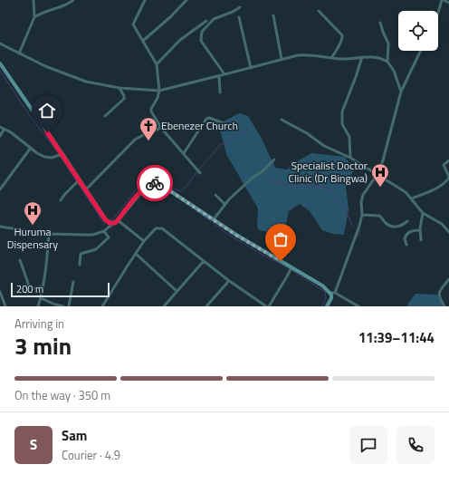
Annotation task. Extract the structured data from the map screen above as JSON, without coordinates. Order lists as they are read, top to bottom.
{
  "places": {
    "church": ["Ebenezer Church"],
    "hospital": ["Specialist Doctor Clinic (Dr Bingwa)", "Huruma Dispensary"]
  },
  "scale_bar": "200 m",
  "page": {
    "scale": "200 m",
    "heading": ["3 min", "Arriving in", "11:39–11:44"],
    "panel": ["Sam", "Courier · 4.9"],
    "bar": "On the way · 350 m",
    "round": "S"
  }
}
